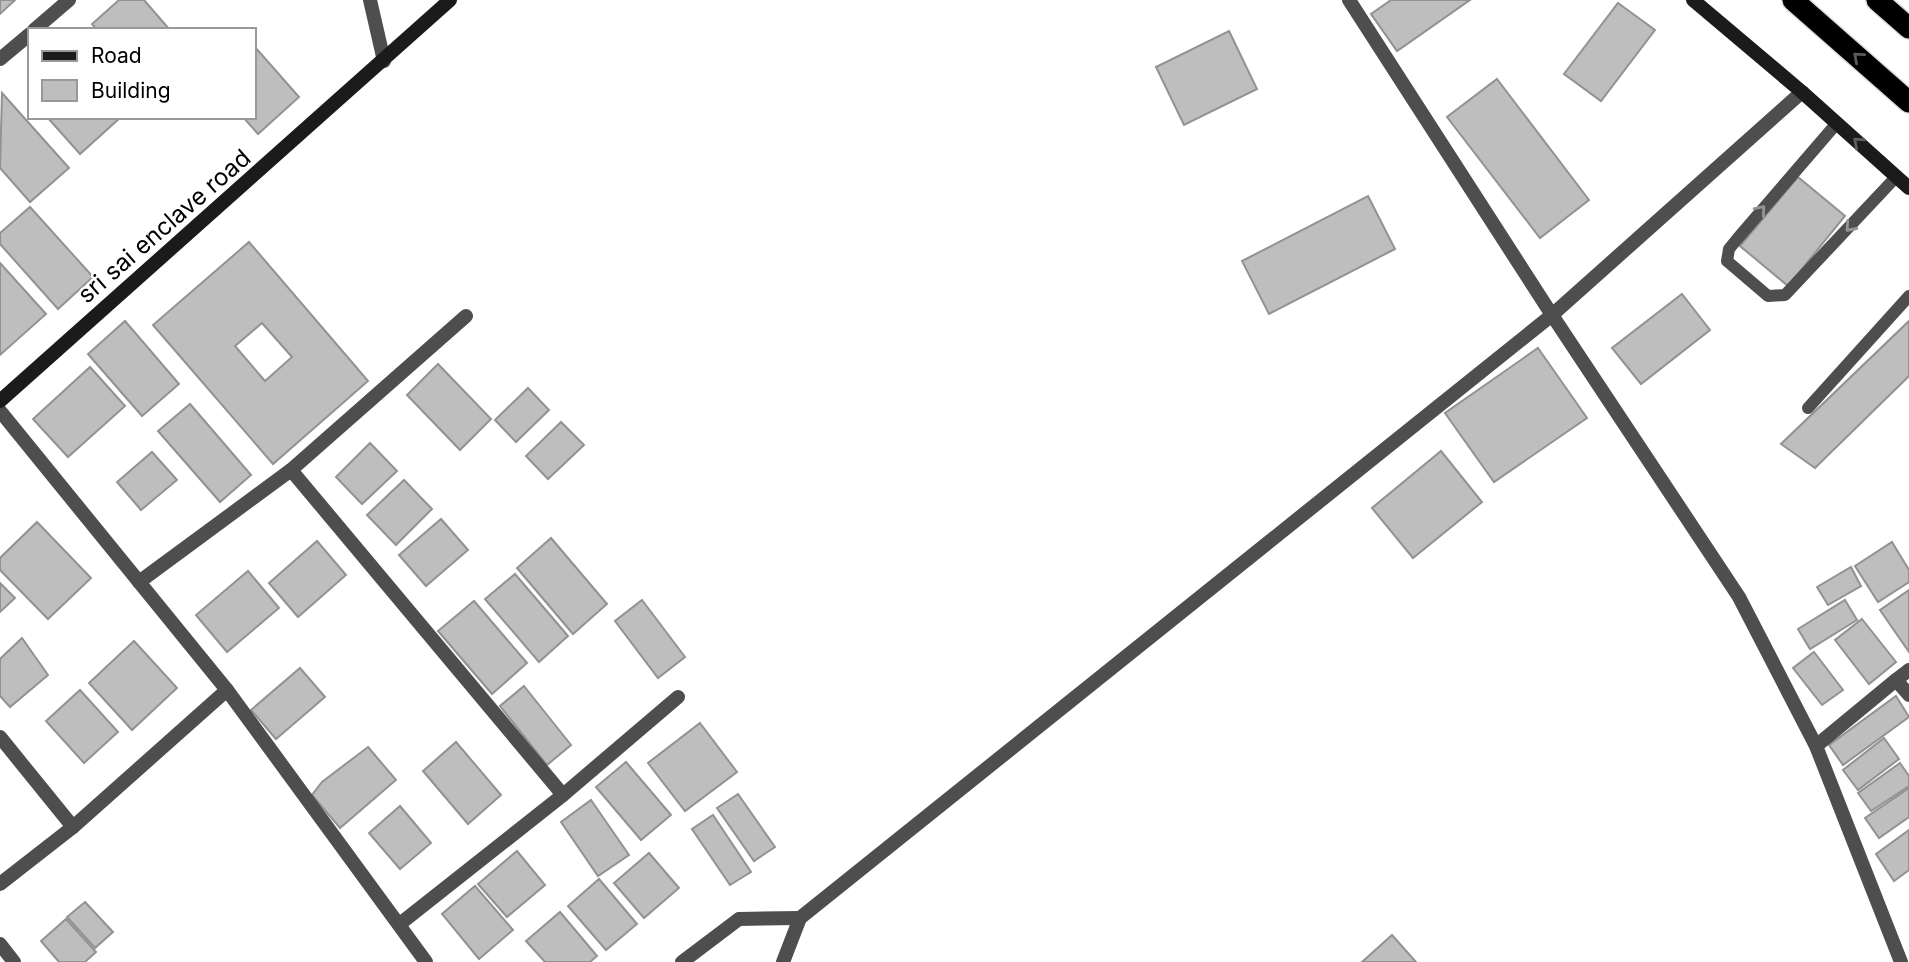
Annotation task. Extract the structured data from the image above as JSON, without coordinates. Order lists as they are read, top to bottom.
{
  "streets": {
    "street": ["sri sai enclave road"]
  },
  "legend": ["Road", "Building"]
}
